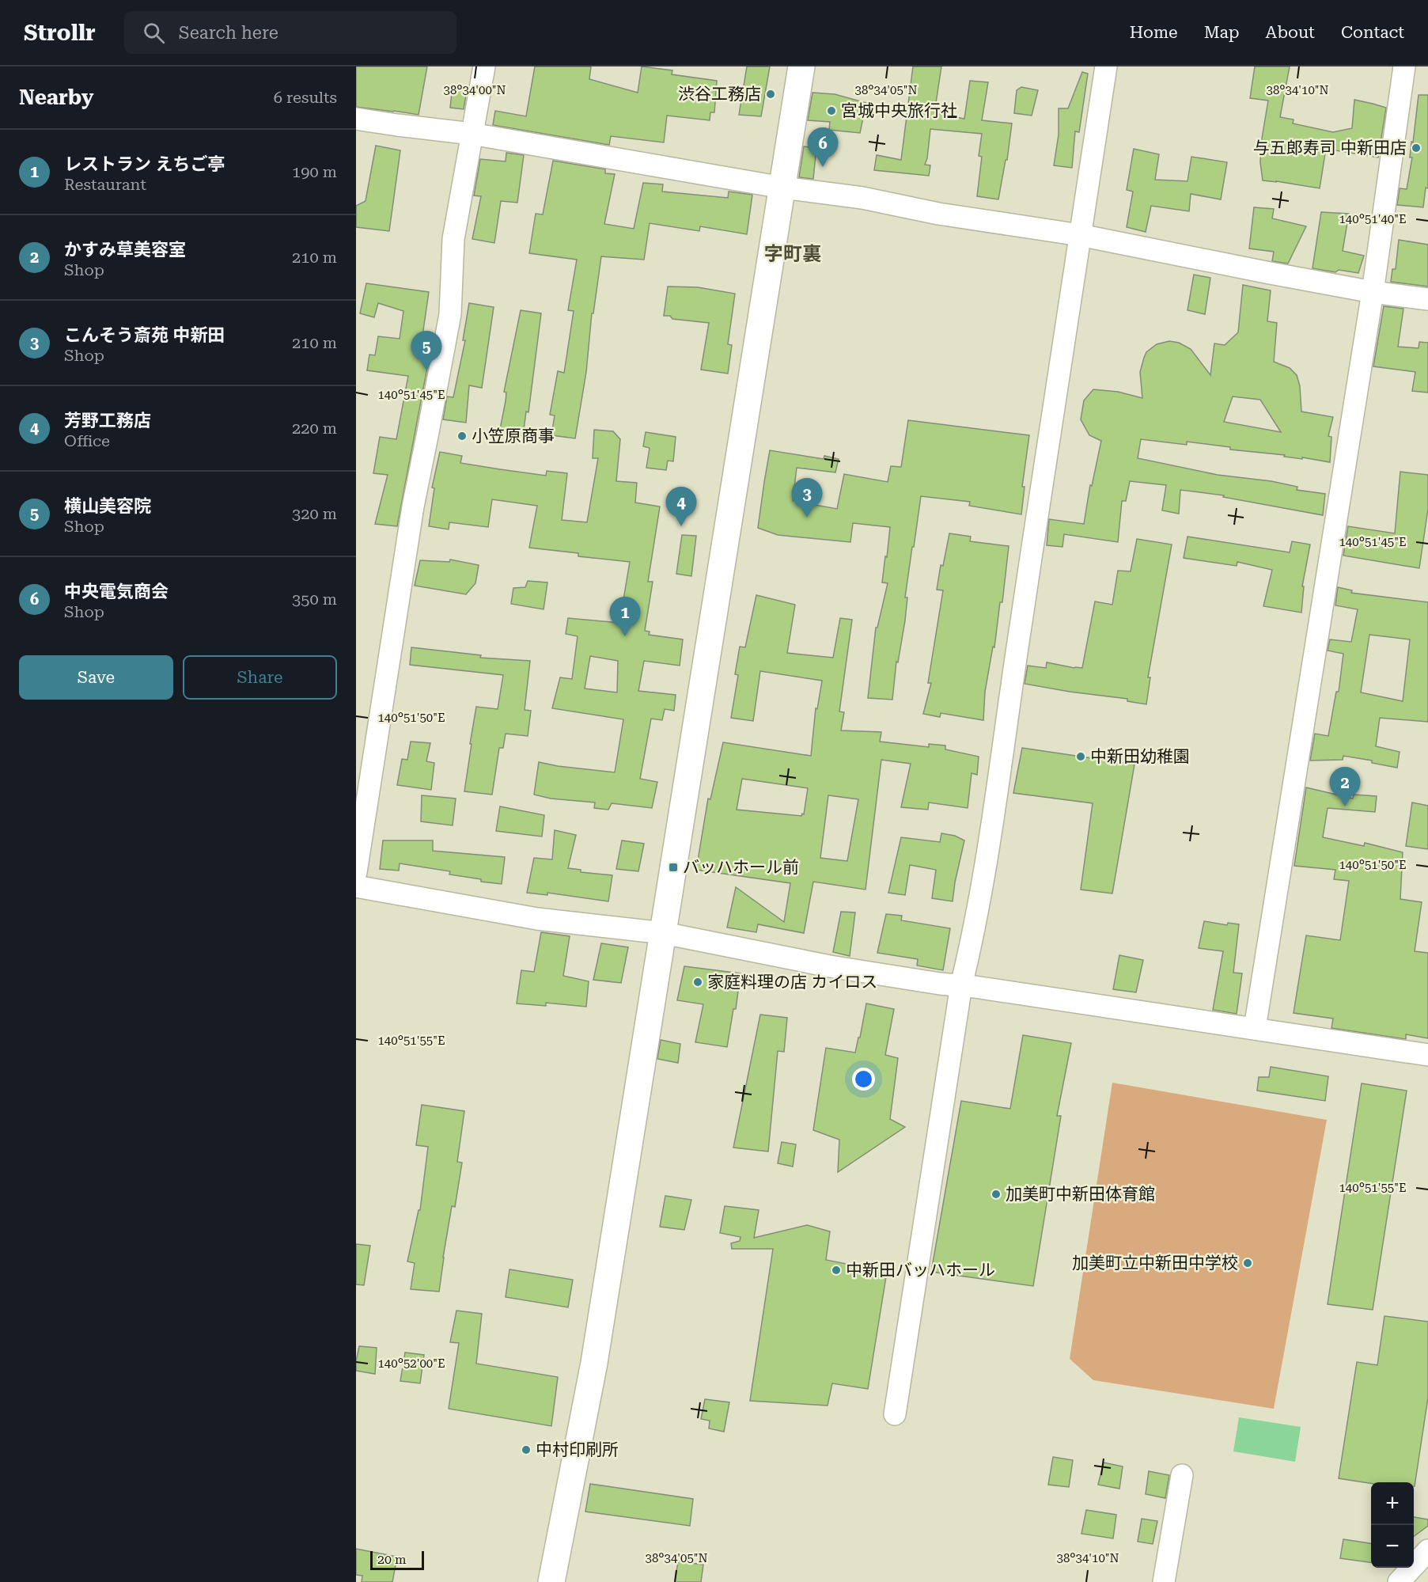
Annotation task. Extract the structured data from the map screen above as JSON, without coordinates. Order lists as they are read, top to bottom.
{
  "districts": ["字町裏"],
  "places": {
    "other": [
      "渋谷工務店",
      "宮城中央旅行社",
      "与五郎寿司 中新田店",
      "小笠原商事",
      "中新田幼稚園",
      "家庭料理の店 カイロス",
      "加美町中新田体育館",
      "加美町立中新田中学校",
      "中新田バッハホール",
      "中村印刷所"
    ],
    "transit": ["バッハホール前"]
  },
  "scale_bar": "20 m",
  "page": {
    "header": "Strollr",
    "search": "Search here",
    "nav": [
      "Home",
      "Map",
      "About",
      "Contact"
    ],
    "heading": ["Nearby", "6 results"],
    "pins": [
      "6",
      "5",
      "3",
      "4",
      "1",
      "2"
    ],
    "list": [
      {
        "mark": "1",
        "name": "レストラン えちご亭",
        "note": "Restaurant",
        "value": "190 m"
      },
      {
        "mark": "2",
        "name": "かすみ草美容室",
        "note": "Shop",
        "value": "210 m"
      },
      {
        "mark": "3",
        "name": "こんそう斎苑 中新田",
        "note": "Shop",
        "value": "210 m"
      },
      {
        "mark": "4",
        "name": "芳野工務店",
        "note": "Office",
        "value": "220 m"
      },
      {
        "mark": "5",
        "name": "横山美容院",
        "note": "Shop",
        "value": "320 m"
      },
      {
        "mark": "6",
        "name": "中央電気商会",
        "note": "Shop",
        "value": "350 m"
      }
    ],
    "buttons": ["Save", "Share"],
    "map_buttons": ["+", "−"],
    "scale": "20 m"
  },
  "coordinates": [
    "38°34'00\"N",
    "38°34'05\"N",
    "38°34'10\"N",
    "140°51'40\"E",
    "140°51'45\"E",
    "140°51'50\"E",
    "140°51'55\"E",
    "140°52'00\"E"
  ]
}
